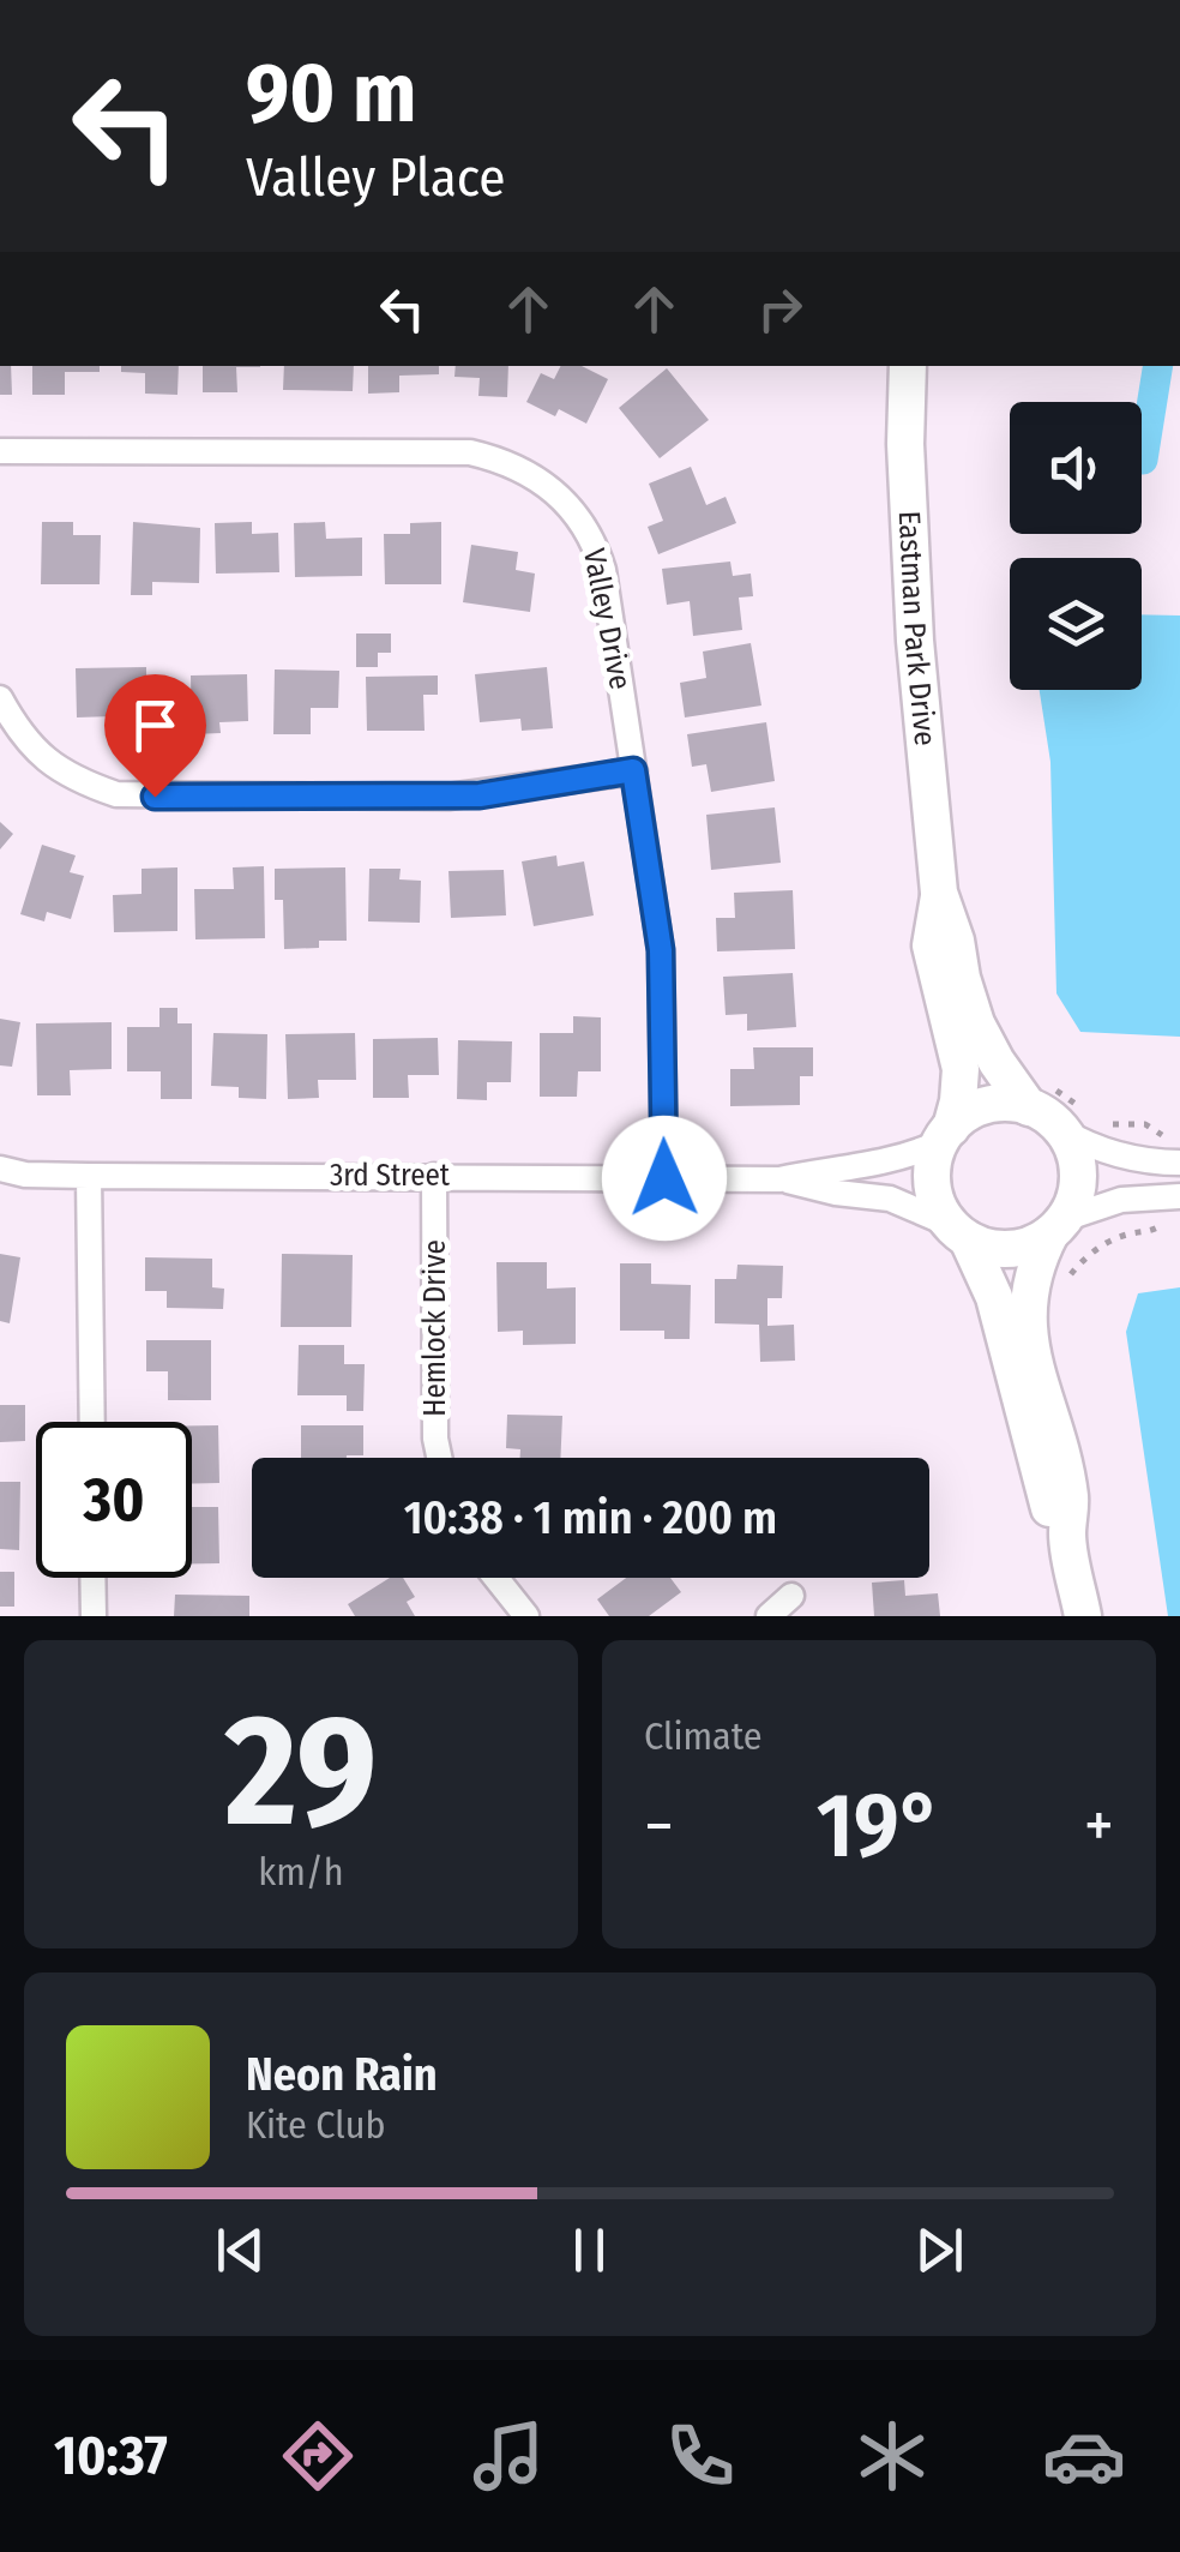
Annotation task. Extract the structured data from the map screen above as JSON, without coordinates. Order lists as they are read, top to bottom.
{
  "streets": {
    "street": [
      "Valley Drive",
      "Eastman Park Drive",
      "3rd Street",
      "Hemlock Drive"
    ]
  },
  "crossings": [
    ["Valley Drive", "3rd Street"],
    ["Eastman Park Drive", "3rd Street"],
    ["3rd Street", "Hemlock Drive"]
  ],
  "page": {
    "turn": ["90 m", "Valley Place"],
    "limit": "30",
    "trip": "10:38 · 1 min · 200 m",
    "tile": [
      ["29", "km/h"],
      "Climate"
    ],
    "heat": ["−", "19°", "+"],
    "song": ["Neon Rain", "Kite Club"],
    "tabs": "10:37"
  }
}
